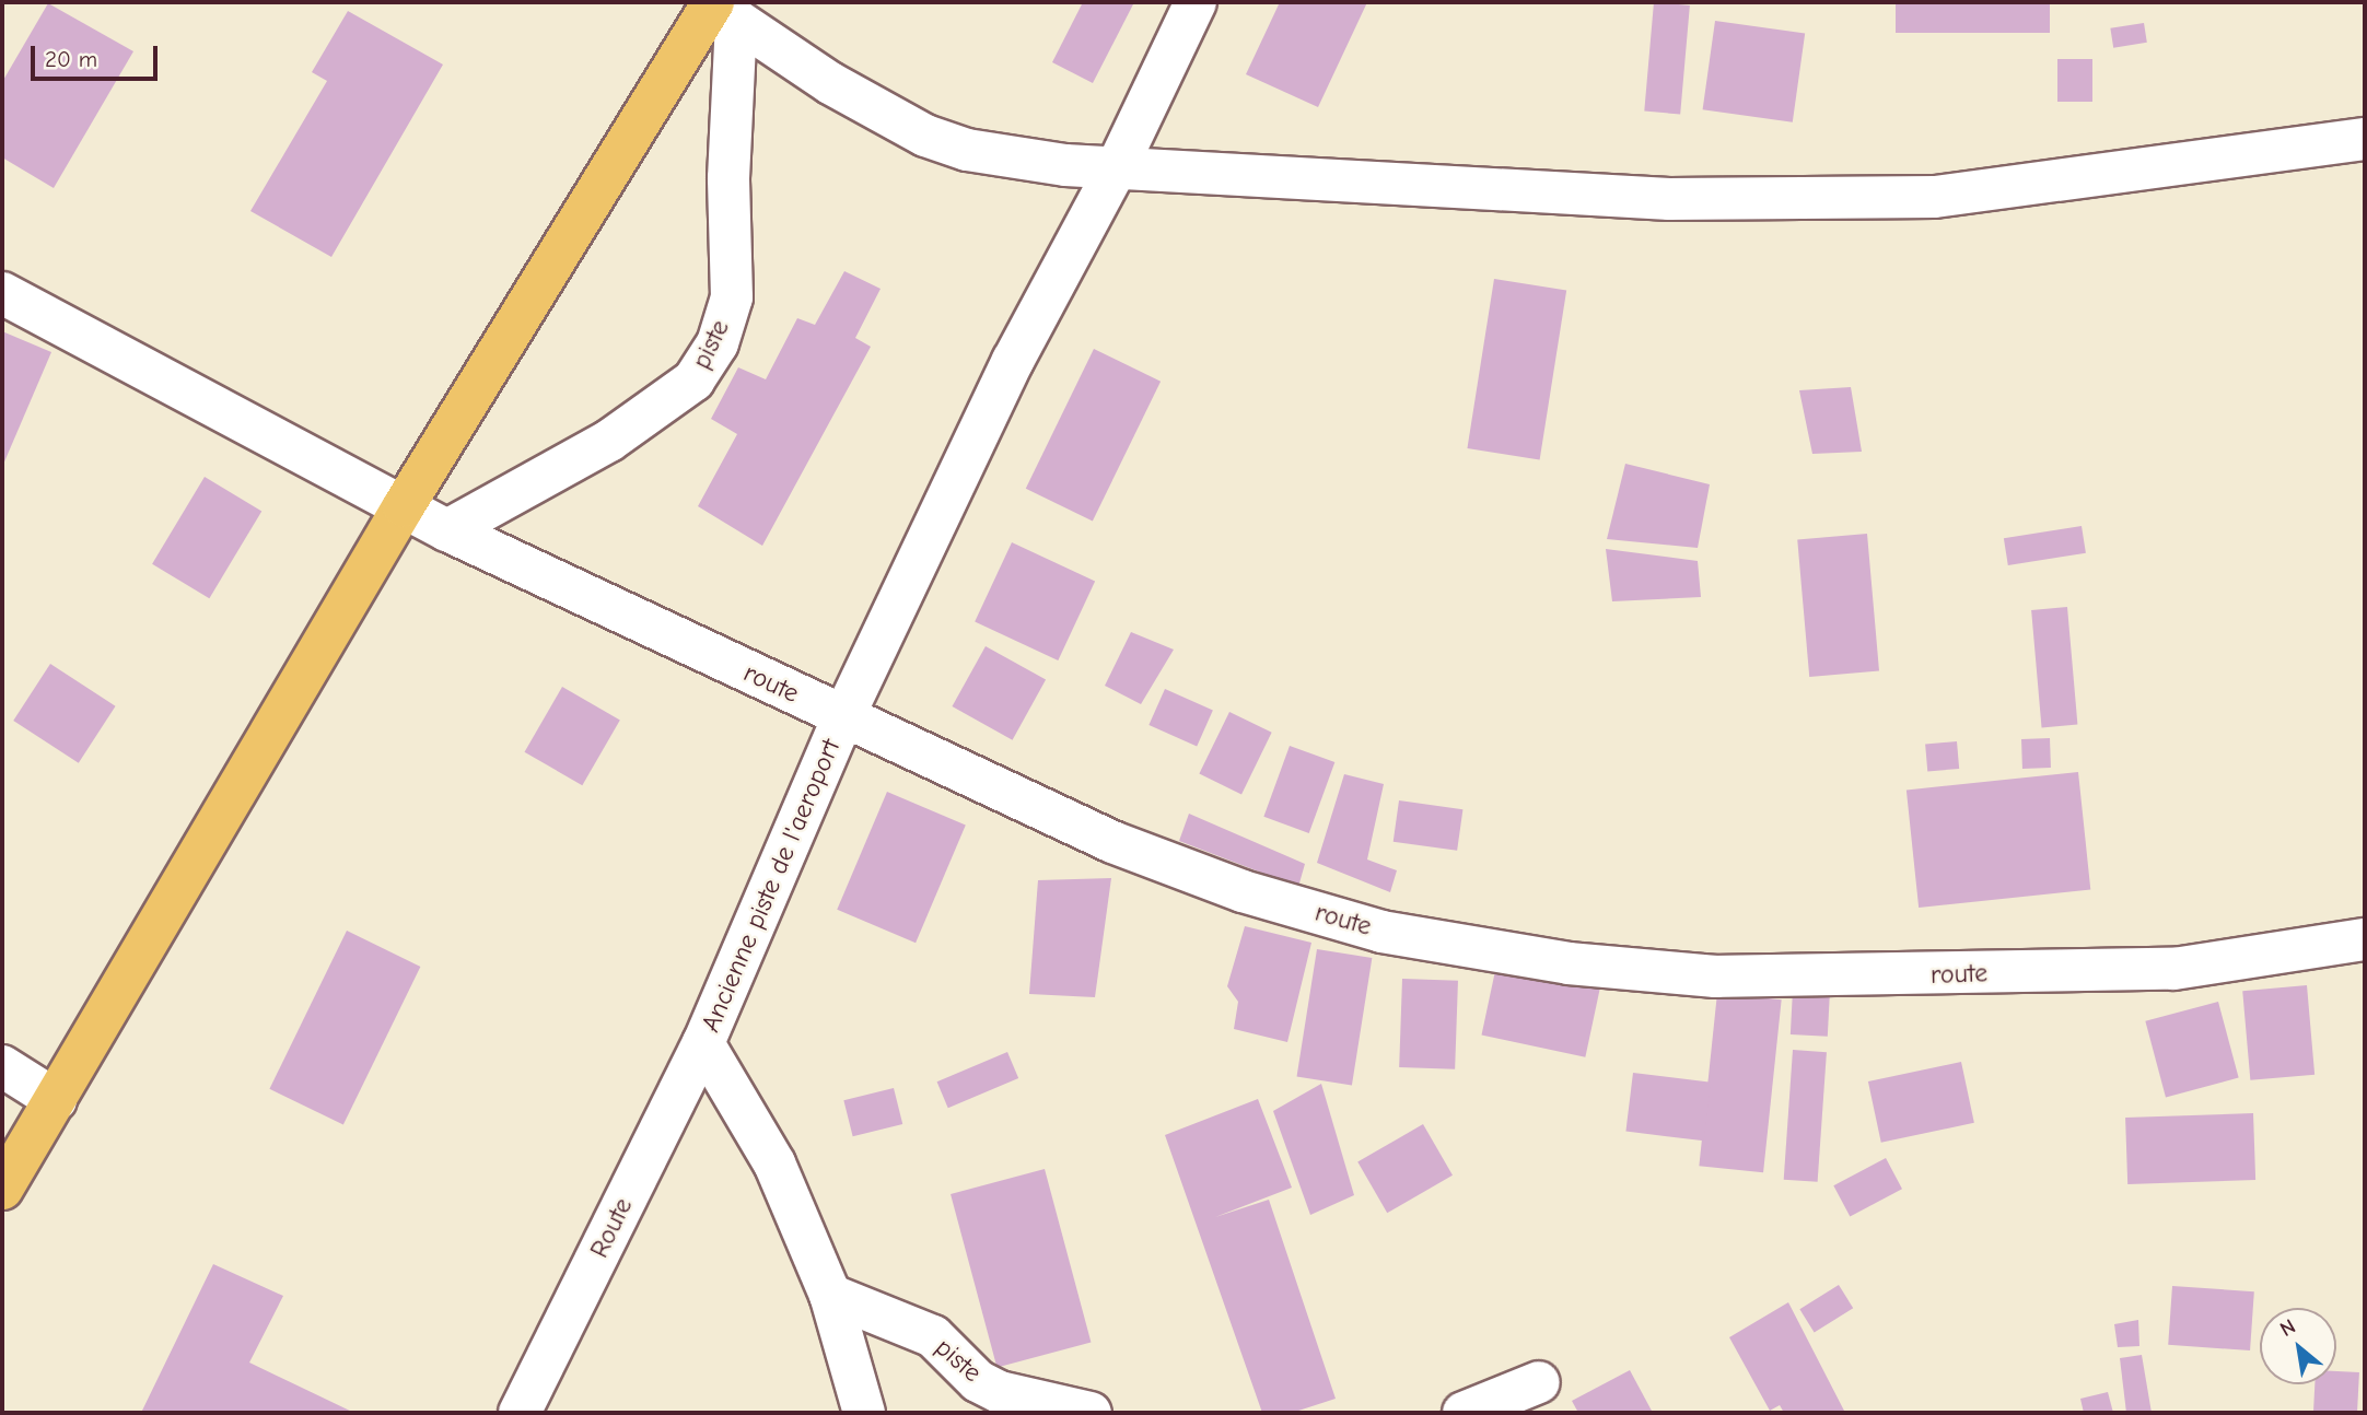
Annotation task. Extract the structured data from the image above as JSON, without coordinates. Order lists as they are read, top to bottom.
{
  "streets": {
    "street": [
      "piste",
      "route",
      "Ancienne piste de l'aeroport",
      "Route"
    ]
  },
  "crossings": [
    ["piste", "route"],
    ["piste", "Ancienne piste de l'aeroport"],
    ["route", "Ancienne piste de l'aeroport"],
    ["Ancienne piste de l'aeroport", "Route"]
  ],
  "scale_bar": "20 m",
  "north": "top left"
}
